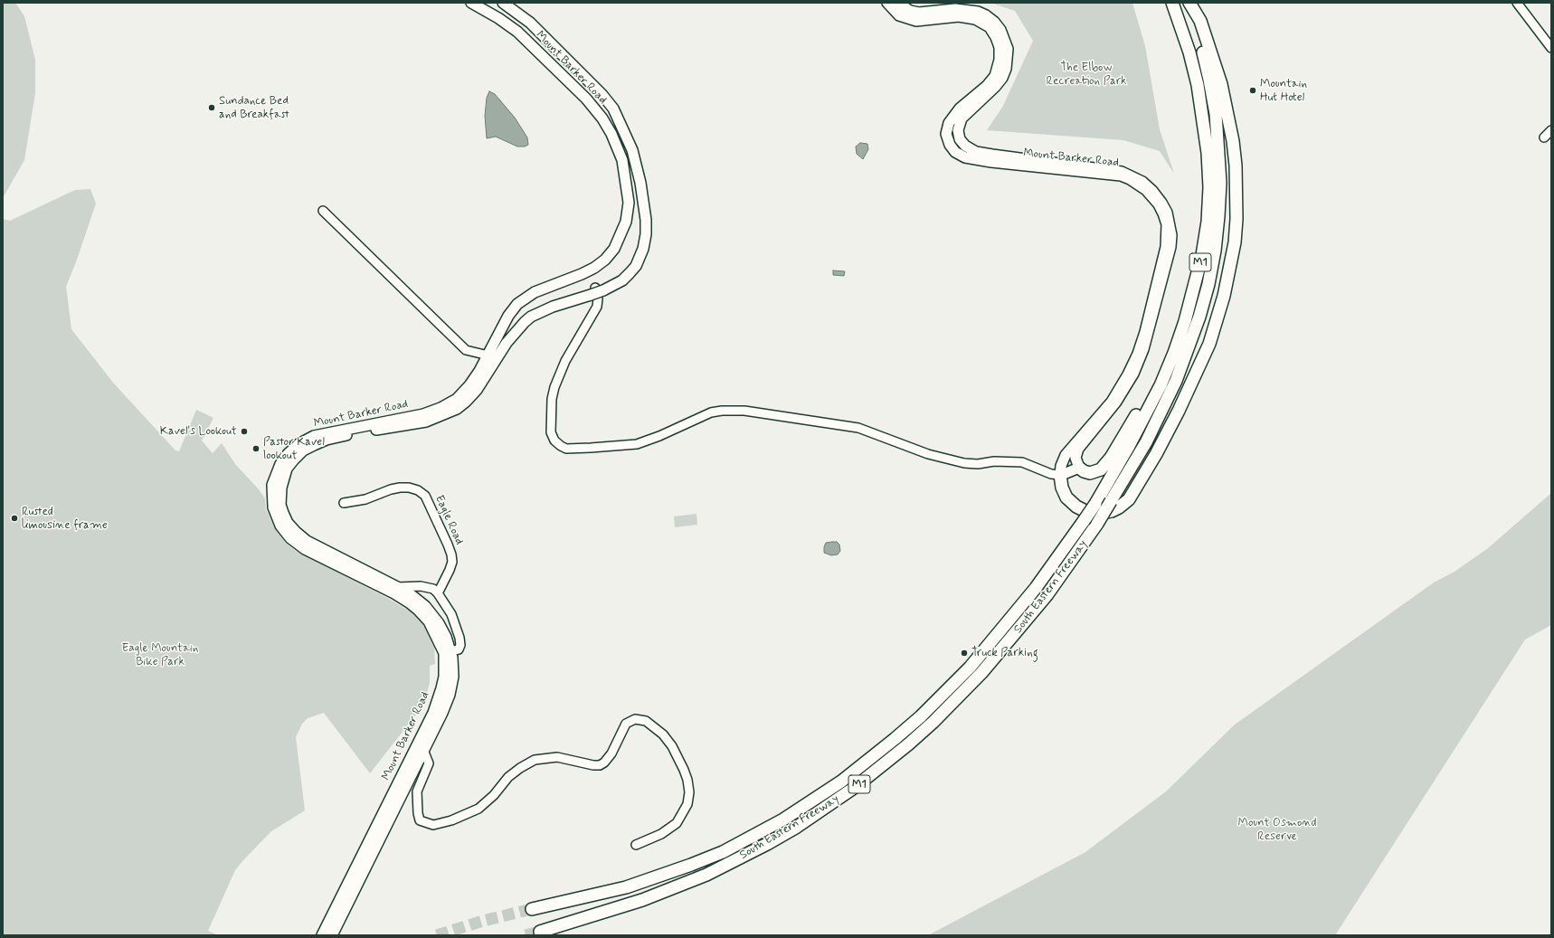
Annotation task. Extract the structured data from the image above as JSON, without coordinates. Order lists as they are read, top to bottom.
{
  "streets": {
    "highway": ["M1", "South Eastern Freeway"],
    "main road": ["Mount Barker Road"],
    "street": ["Eagle Road"]
  },
  "parks": ["The Elbow Recreation Park", "Eagle Mountain Bike Park", "Mount Osmond Reserve"],
  "places": [
    "Mountain Hut Hotel",
    "Sundance Bed and Breakfast",
    "Kavel's Lookout",
    "Pastor Kavel lookout",
    "Rusted limousine frame",
    "Truck Parking"
  ]
}
